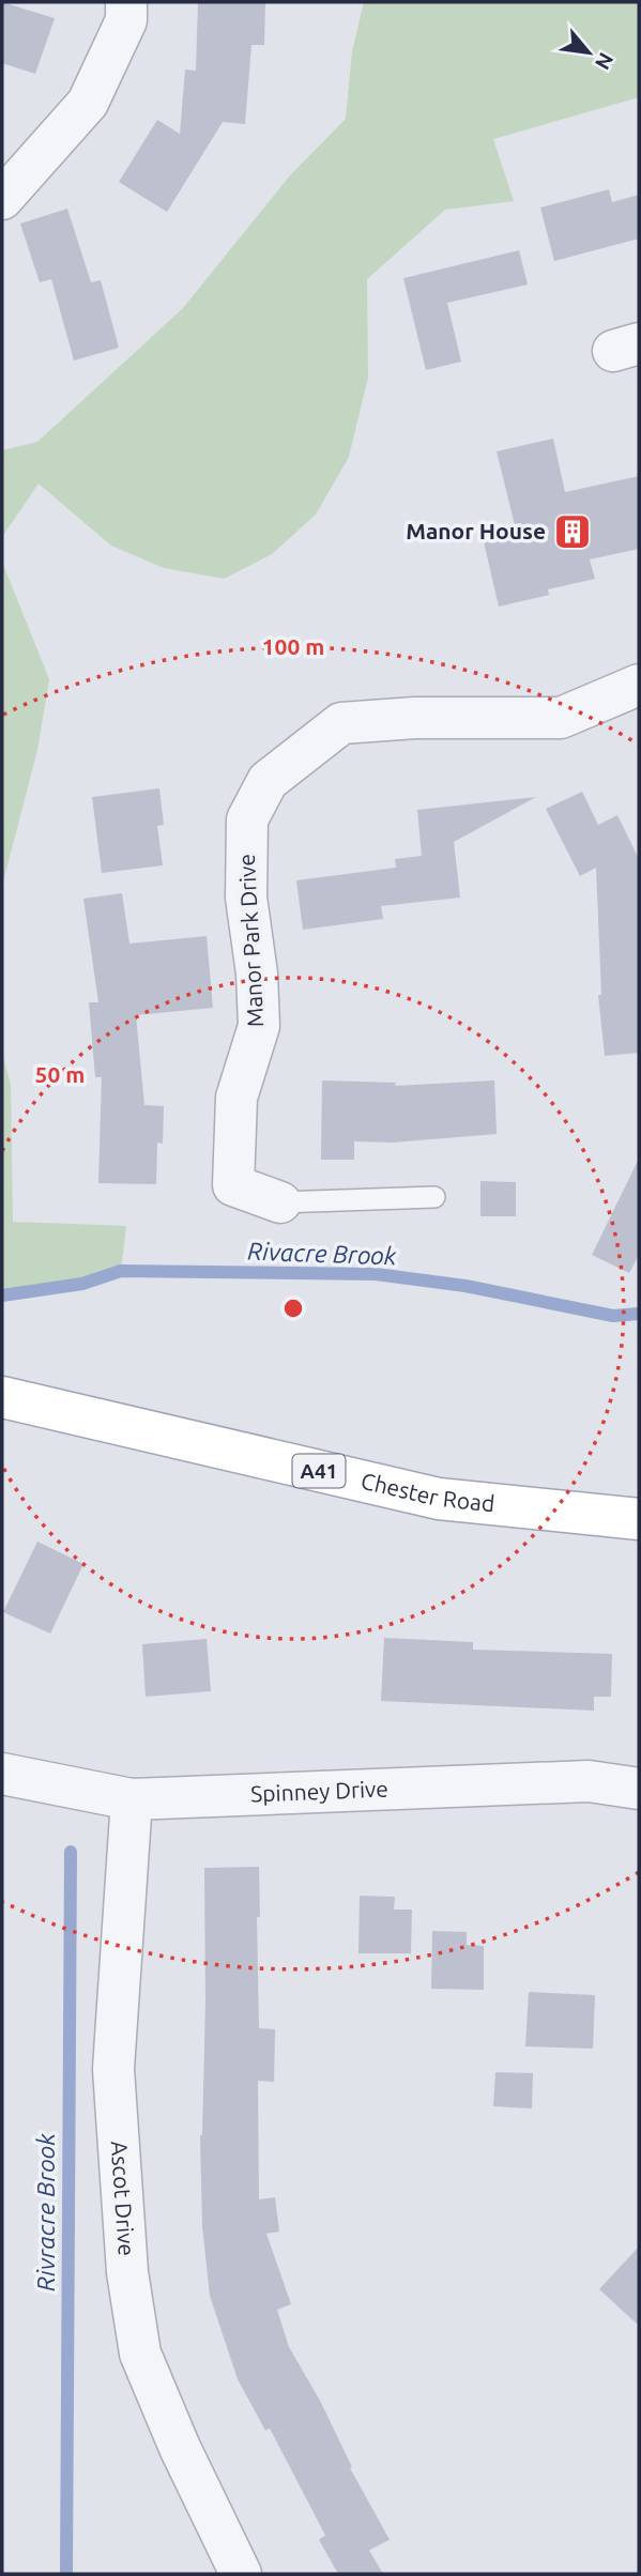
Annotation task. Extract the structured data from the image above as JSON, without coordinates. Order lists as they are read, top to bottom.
{
  "streets": {
    "main road": ["A41", "Chester Road"],
    "street": ["Manor Park Drive", "Spinney Drive", "Ascot Drive"]
  },
  "crossings": [
    ["Spinney Drive", "Ascot Drive"]
  ],
  "water": ["Rivacre Brook", "Rivracre Brook"],
  "places": {
    "building": ["Manor House"]
  },
  "north": "bottom right",
  "rings": ["100 m", "50 m"]
}
